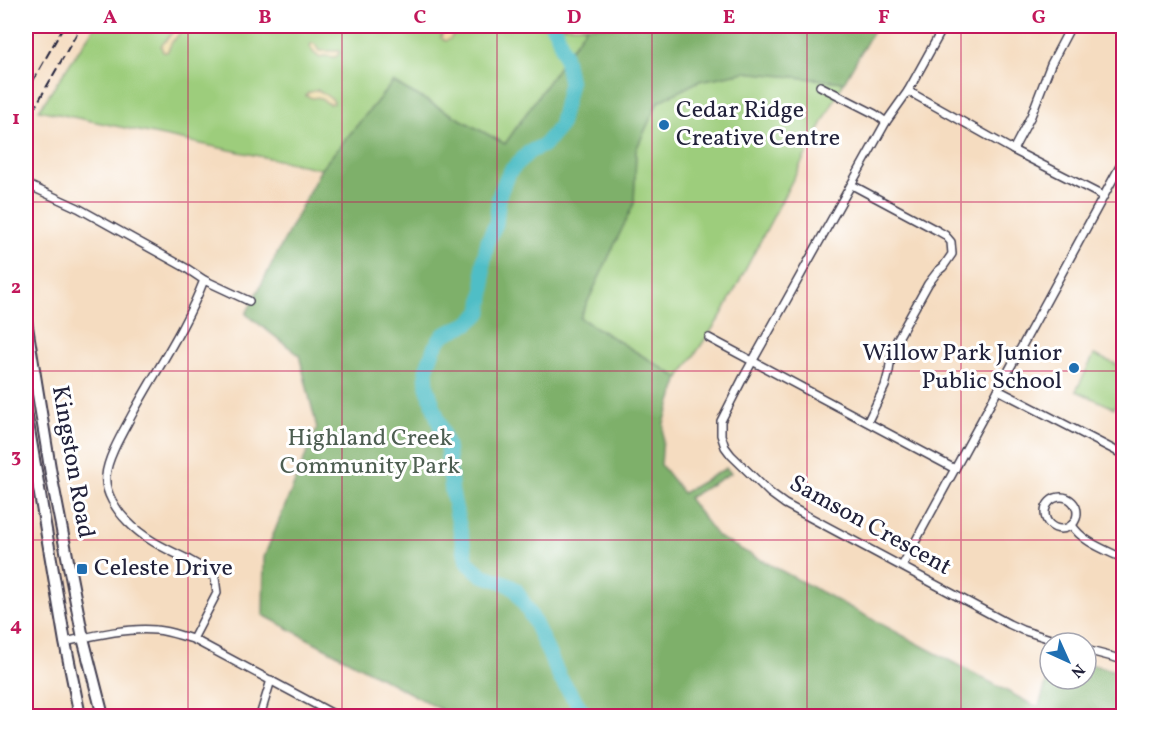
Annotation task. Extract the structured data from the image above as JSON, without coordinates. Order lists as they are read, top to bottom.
{
  "streets": {
    "main road": ["Kingston Road"],
    "street": ["Samson Crescent"]
  },
  "parks": ["Highland Creek Community Park"],
  "places": {
    "other": ["Cedar Ridge Creative Centre", "Willow Park Junior Public School"],
    "transit": ["Celeste Drive"]
  },
  "north": "bottom right",
  "grid": {
    "columns": [
      "A",
      "B",
      "C",
      "D",
      "E",
      "F",
      "G"
    ],
    "rows": [
      "1",
      "2",
      "3",
      "4"
    ]
  }
}
